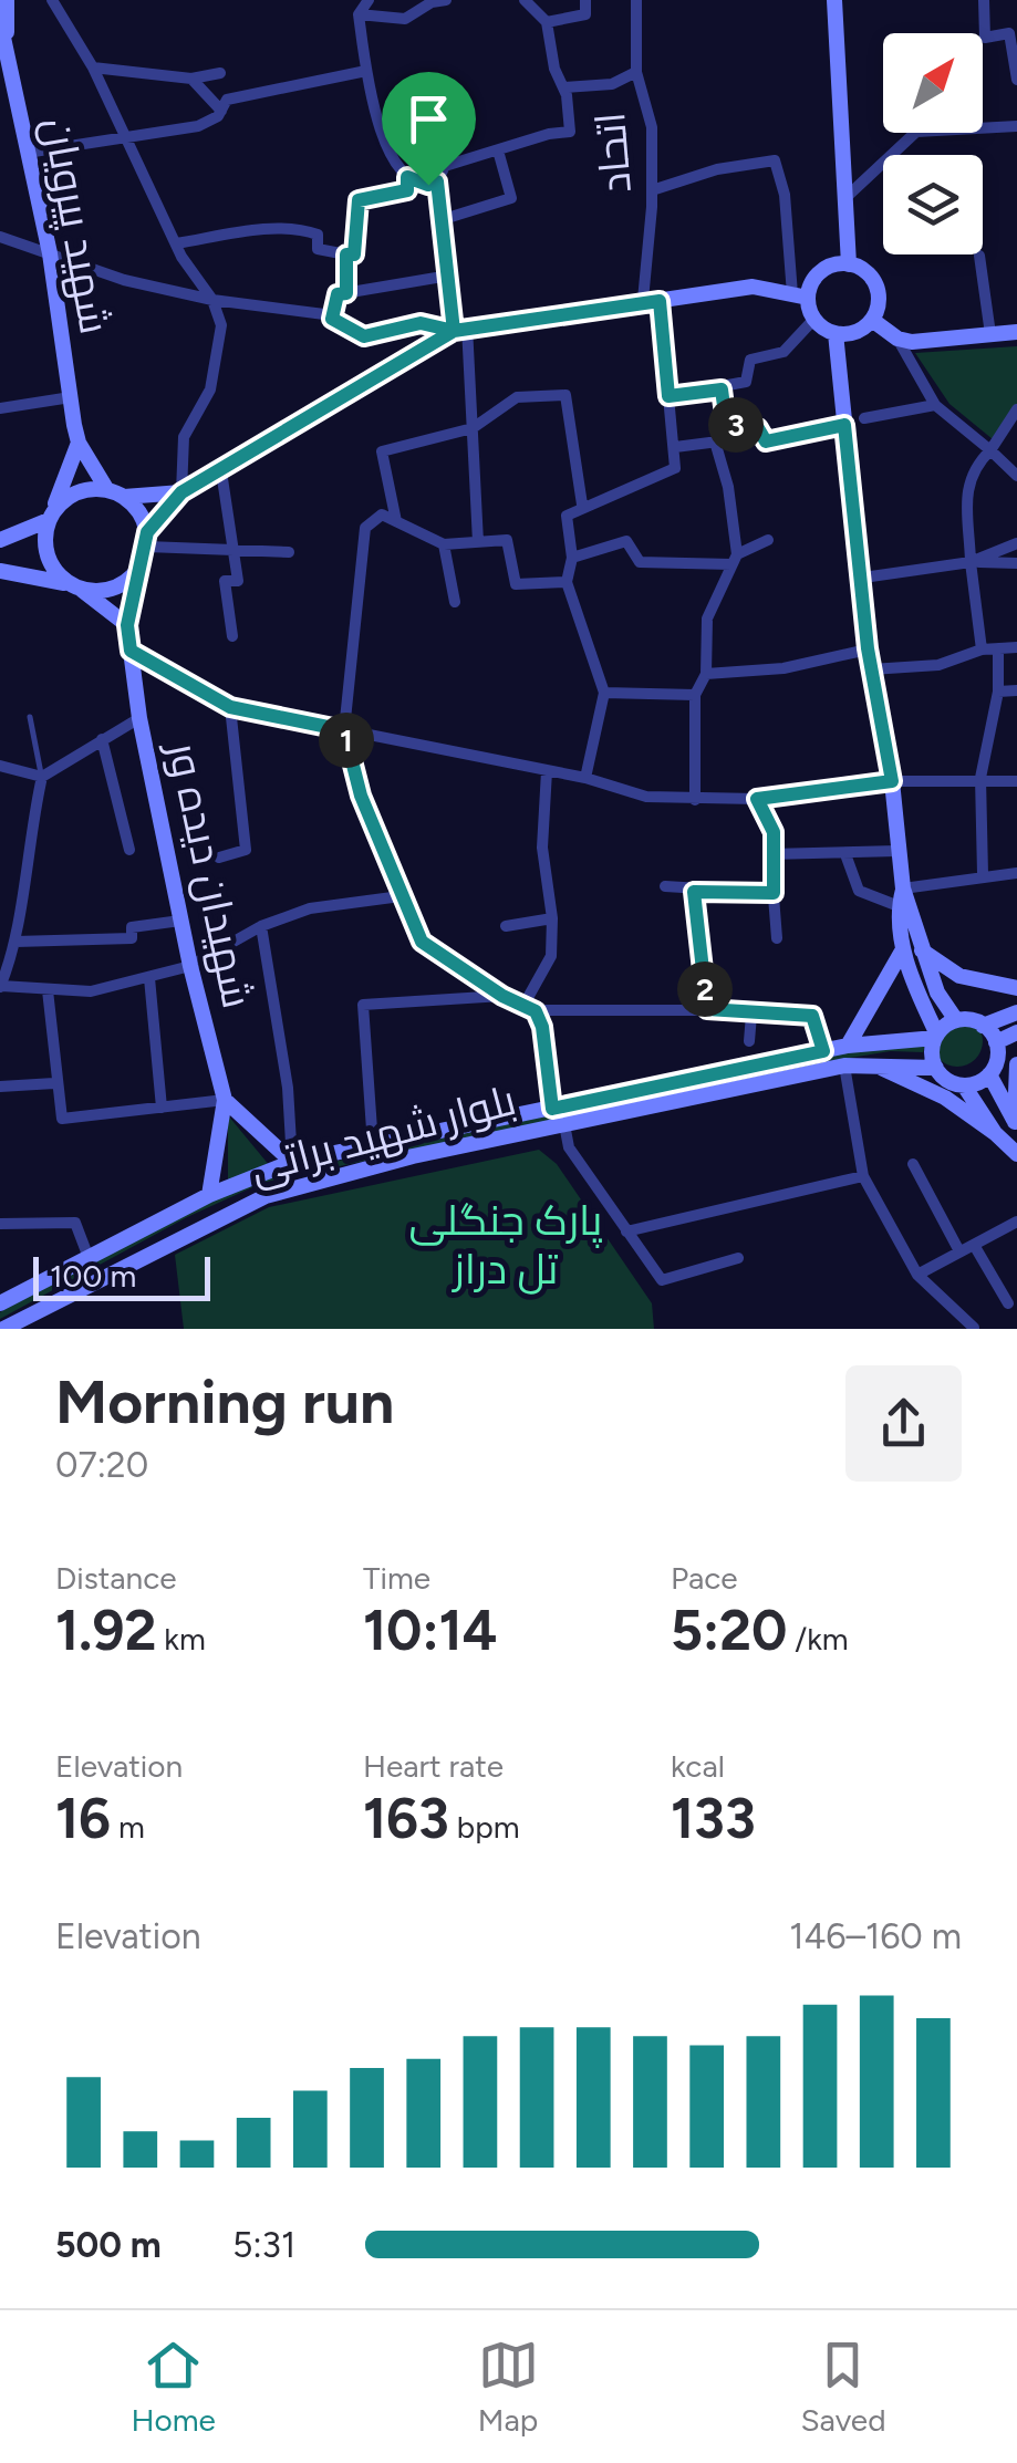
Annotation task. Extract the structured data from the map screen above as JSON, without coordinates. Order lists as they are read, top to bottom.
{
  "streets": {
    "main road": ["شهید پیرویان", "شهیدان دیده ور", "بلوار شهید براتی"],
    "street": ["اتحاد"]
  },
  "crossings": [
    ["شهیدان دیده ور", "بلوار شهید براتی"]
  ],
  "parks": ["پارک جنگلی تل دراز"],
  "scale_bar": "100 m",
  "north": "top right",
  "page": {
    "pins": ["3", "1", "2"],
    "scale": "100 m",
    "heading": ["Morning run", "07:20"],
    "stats": [
      ["Distance", "1.92 km"],
      ["Time", "10:14"],
      ["Pace", "5:20 /km"],
      ["Elevation", "16 m"],
      ["Heart rate", "163 bpm"],
      ["kcal", "133"]
    ],
    "chart": ["Elevation", "146–160 m"],
    "list": [
      {
        "name": "500 m",
        "note": "5:31"
      }
    ],
    "tabs": ["Home", "Map", "Saved"]
  }
}
